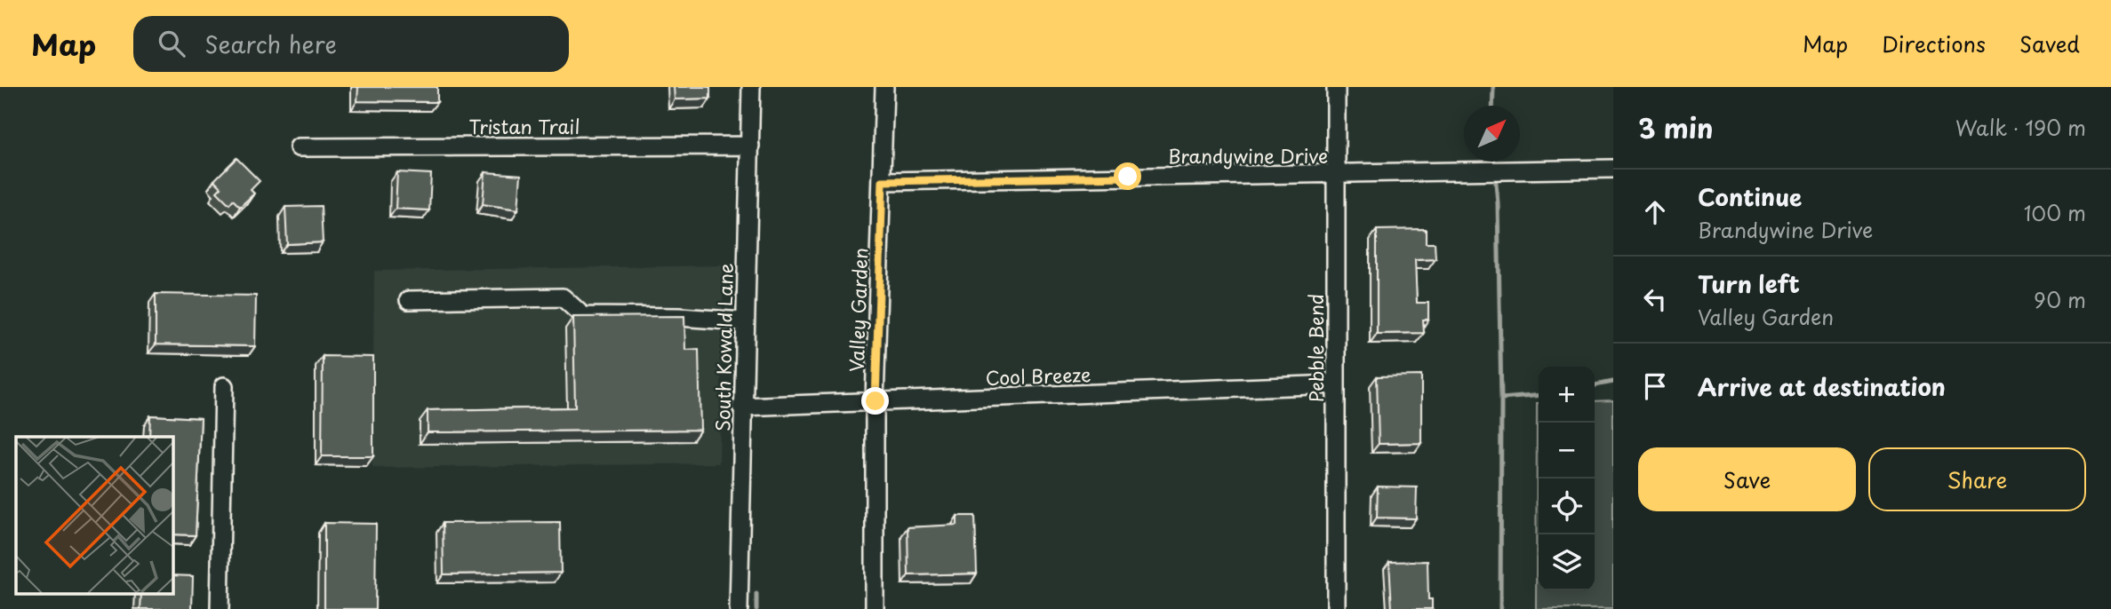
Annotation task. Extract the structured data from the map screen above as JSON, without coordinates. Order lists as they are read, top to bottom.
{
  "streets": {
    "street": [
      "Tristan Trail",
      "Brandywine Drive",
      "Valley Garden",
      "South Kowald Lane",
      "Pebble Bend",
      "Cool Breeze"
    ]
  },
  "crossings": [
    ["Tristan Trail", "South Kowald Lane"],
    ["Brandywine Drive", "Valley Garden"],
    ["Brandywine Drive", "Pebble Bend"],
    ["Valley Garden", "Cool Breeze"],
    ["South Kowald Lane", "Cool Breeze"],
    ["Pebble Bend", "Cool Breeze"]
  ],
  "north": "top right",
  "page": {
    "header": "Map",
    "search": "Search here",
    "nav": ["Map", "Directions", "Saved"],
    "heading": ["3 min", "Walk · 190 m"],
    "list": [
      ["Continue", "Brandywine Drive", "100 m"],
      ["Turn left", "Valley Garden", "90 m"],
      "Arrive at destination"
    ],
    "map_buttons": ["+", "−"],
    "buttons": ["Save", "Share"]
  }
}
